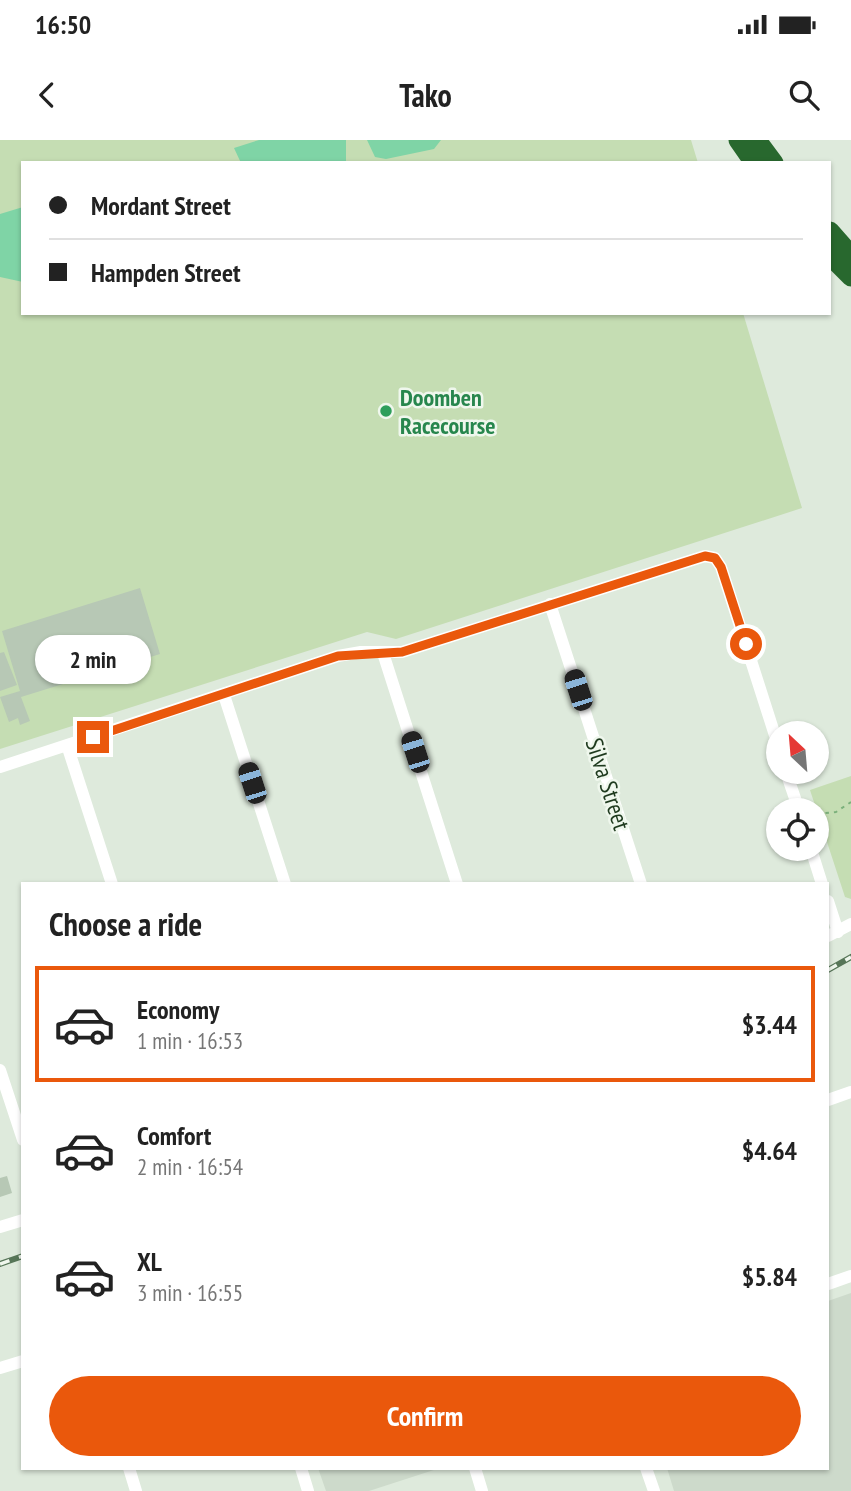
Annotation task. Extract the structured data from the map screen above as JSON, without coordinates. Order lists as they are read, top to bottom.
{
  "streets": {
    "street": ["Silva Street"]
  },
  "places": ["Doomben Racecourse"],
  "north": "top left",
  "page": {
    "status": "16:50",
    "header": "Tako",
    "banner": ["Mordant Street", "Hampden Street"],
    "bubble": "2 min",
    "heading": "Choose a ride",
    "list": [
      {
        "name": "Economy",
        "note": "1 min · 16:53",
        "value": "$3.44"
      },
      {
        "name": "Comfort",
        "note": "2 min · 16:54",
        "value": "$4.64"
      },
      {
        "name": "XL",
        "note": "3 min · 16:55",
        "value": "$5.84"
      }
    ],
    "buttons": "Confirm"
  }
}
